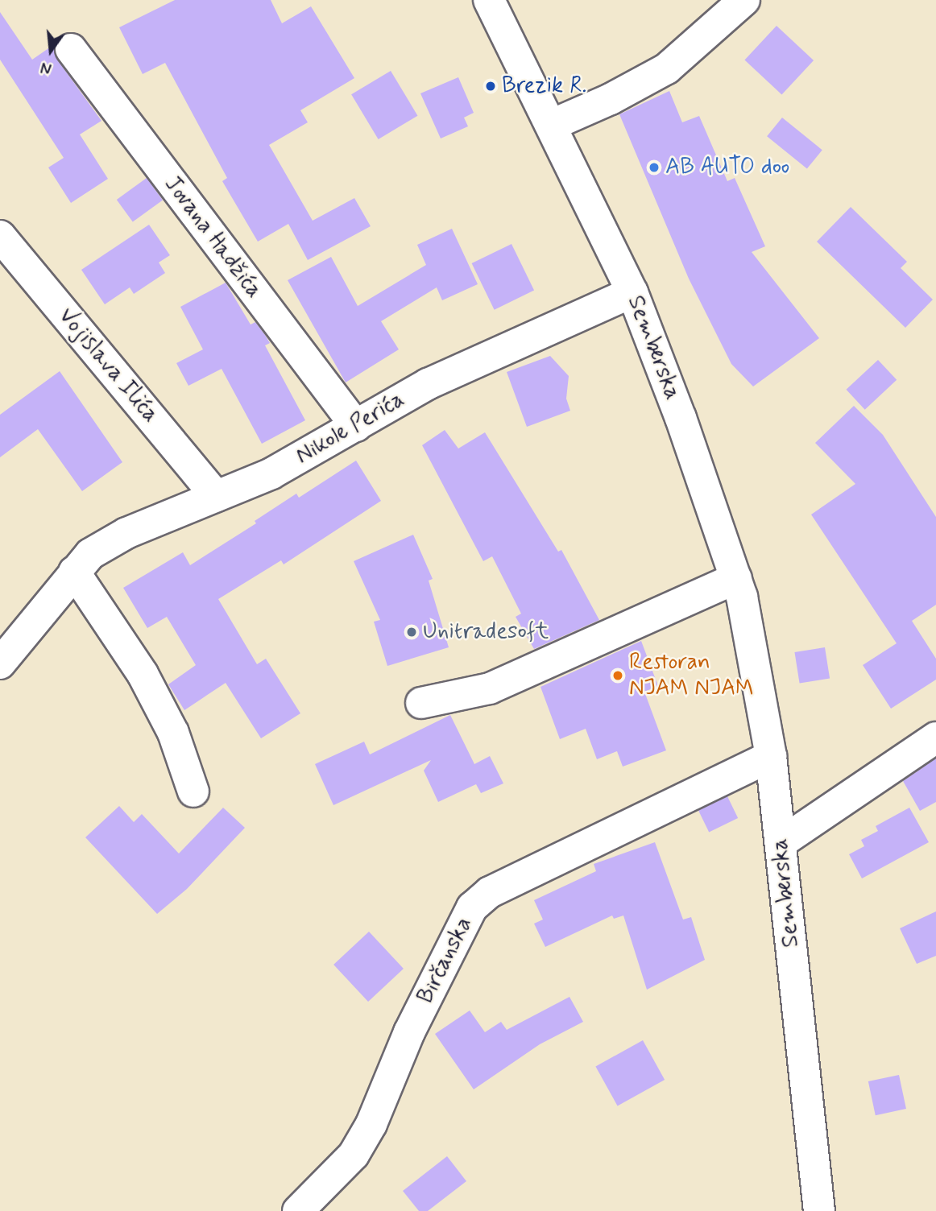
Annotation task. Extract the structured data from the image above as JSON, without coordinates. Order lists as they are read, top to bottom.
{
  "streets": {
    "street": [
      "Jovana Hadžića",
      "Semberska",
      "Vojislava Ilića",
      "Nikole Perića",
      "Birčanska"
    ]
  },
  "crossings": [
    ["Jovana Hadžića", "Nikole Perića"],
    ["Semberska", "Nikole Perića"],
    ["Semberska", "Birčanska"],
    ["Vojislava Ilića", "Nikole Perića"]
  ],
  "places": [
    "Brezik R.",
    "AB AUTO doo",
    "Unitradesoft",
    "Restoran NJAM NJAM"
  ],
  "north": "bottom"
}
